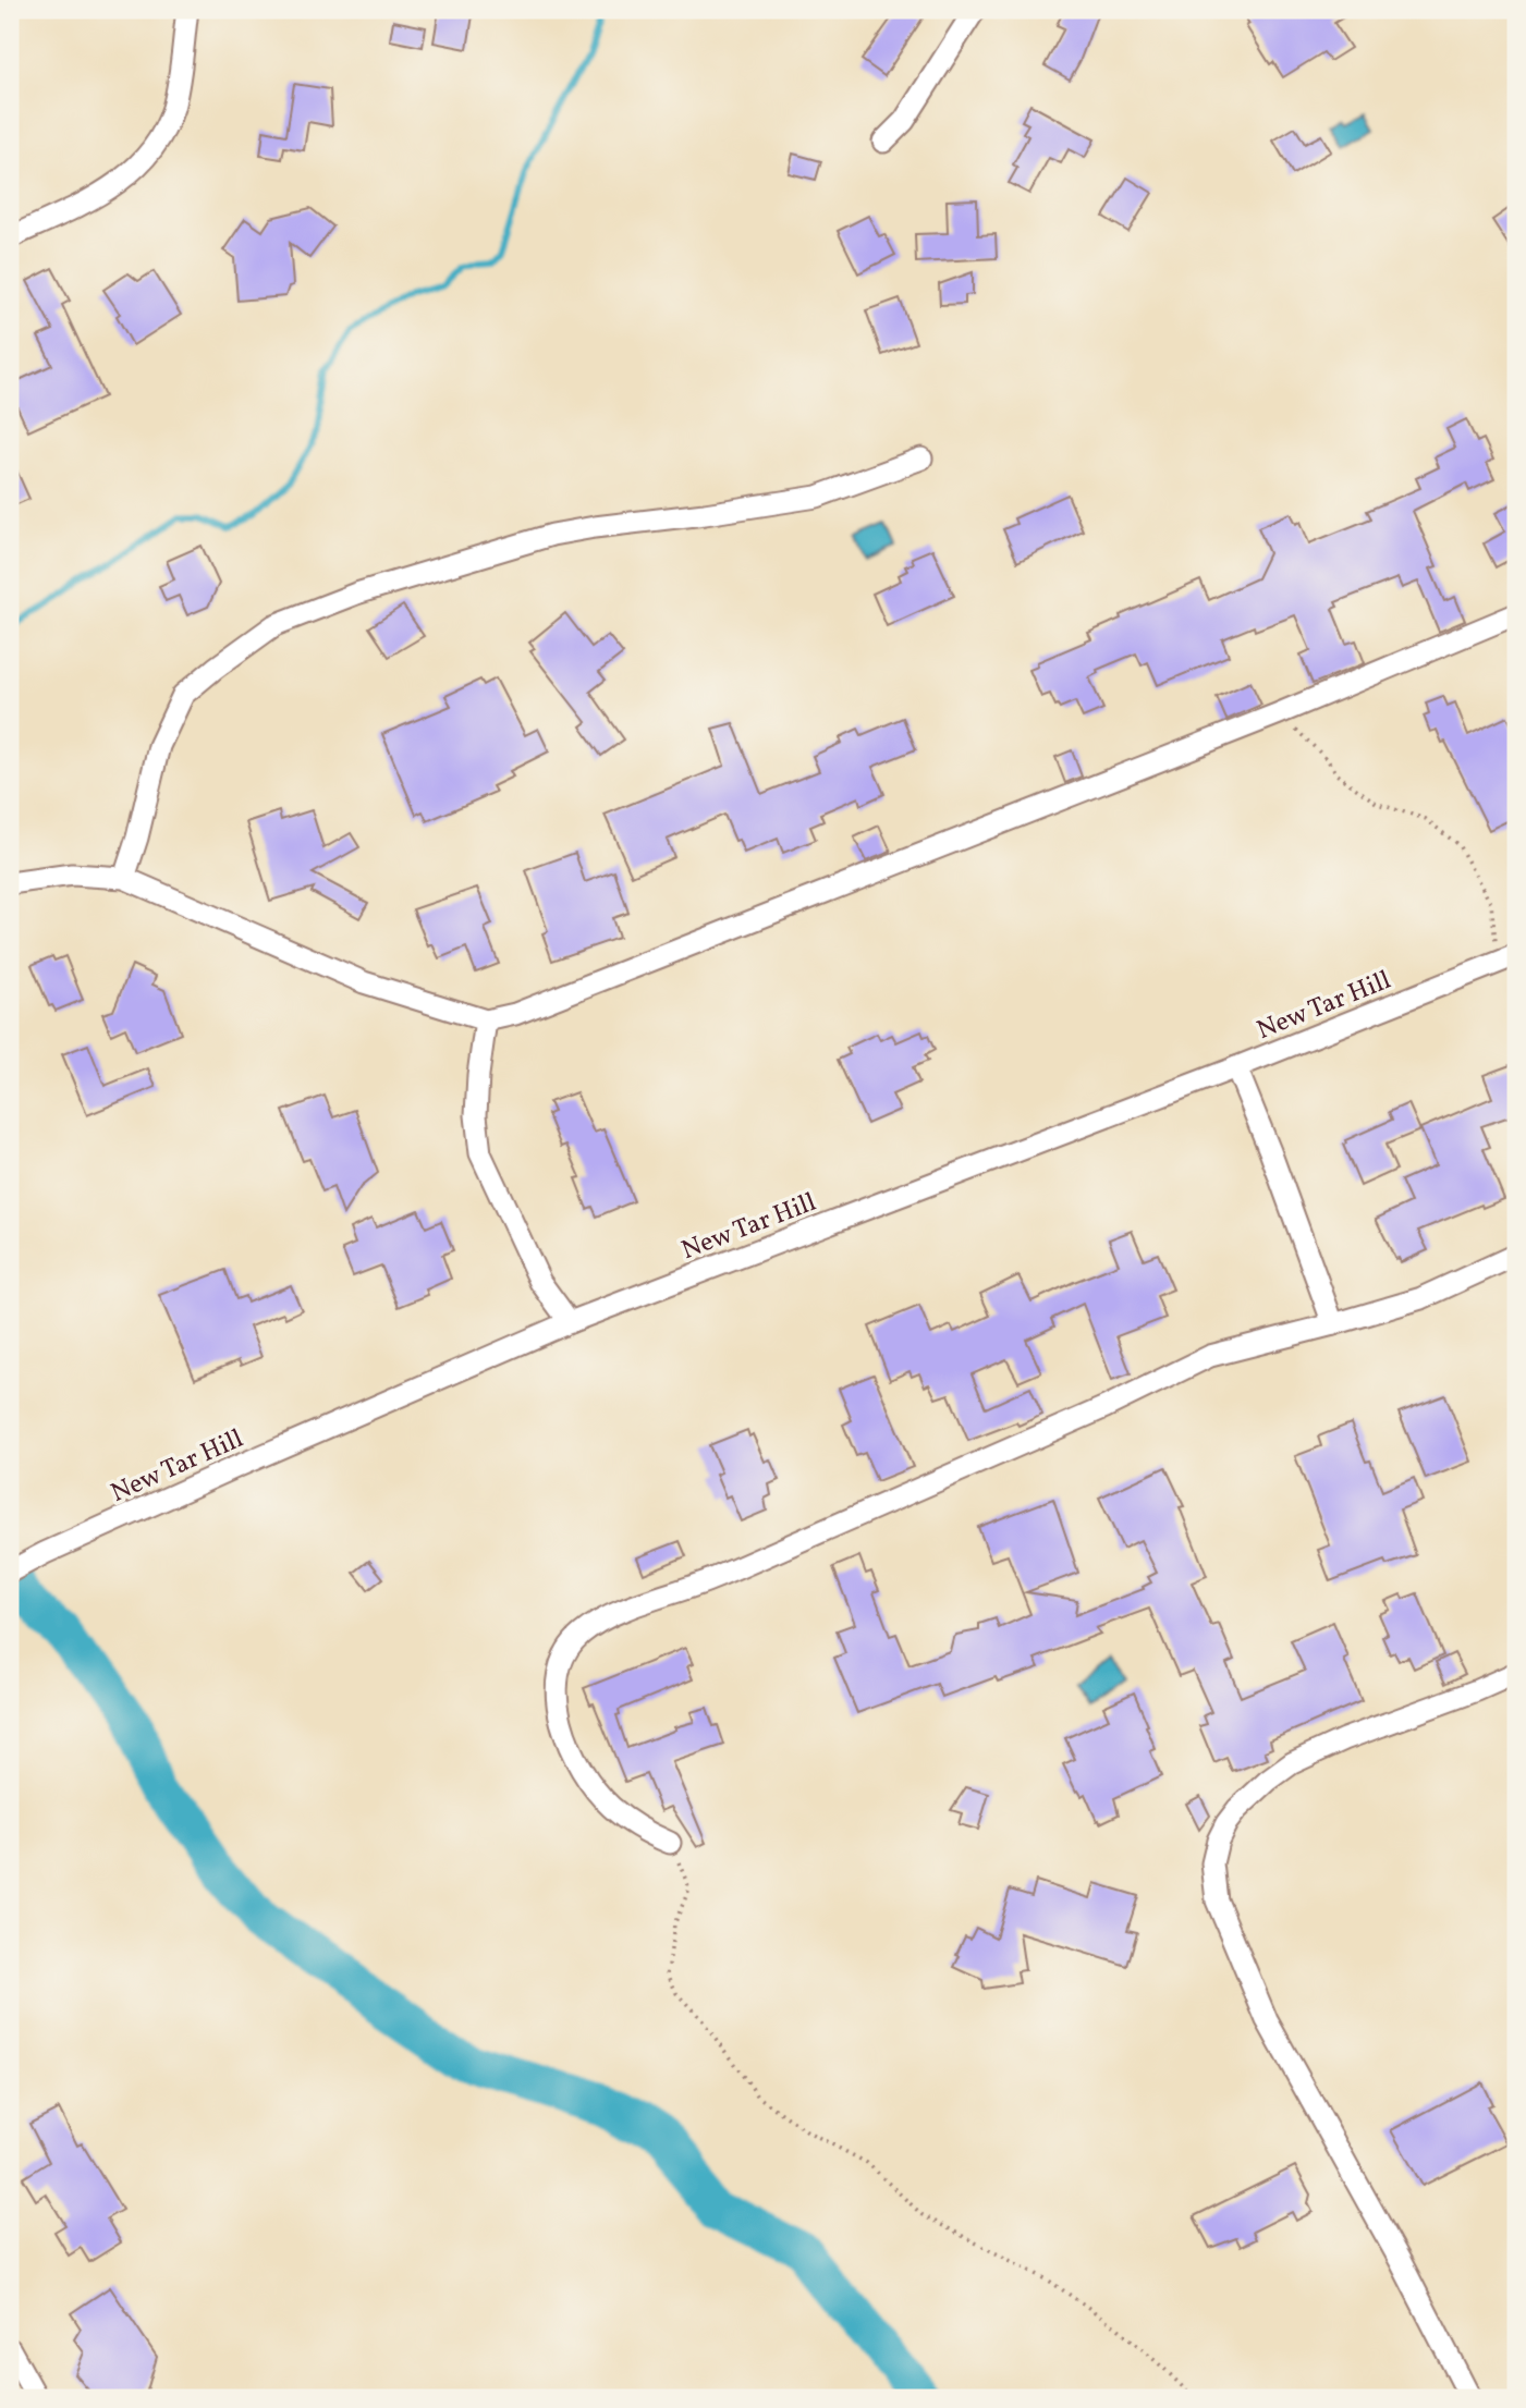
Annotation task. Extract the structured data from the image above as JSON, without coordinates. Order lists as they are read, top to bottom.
{
  "streets": {
    "street": ["New Tar Hill"]
  }
}
